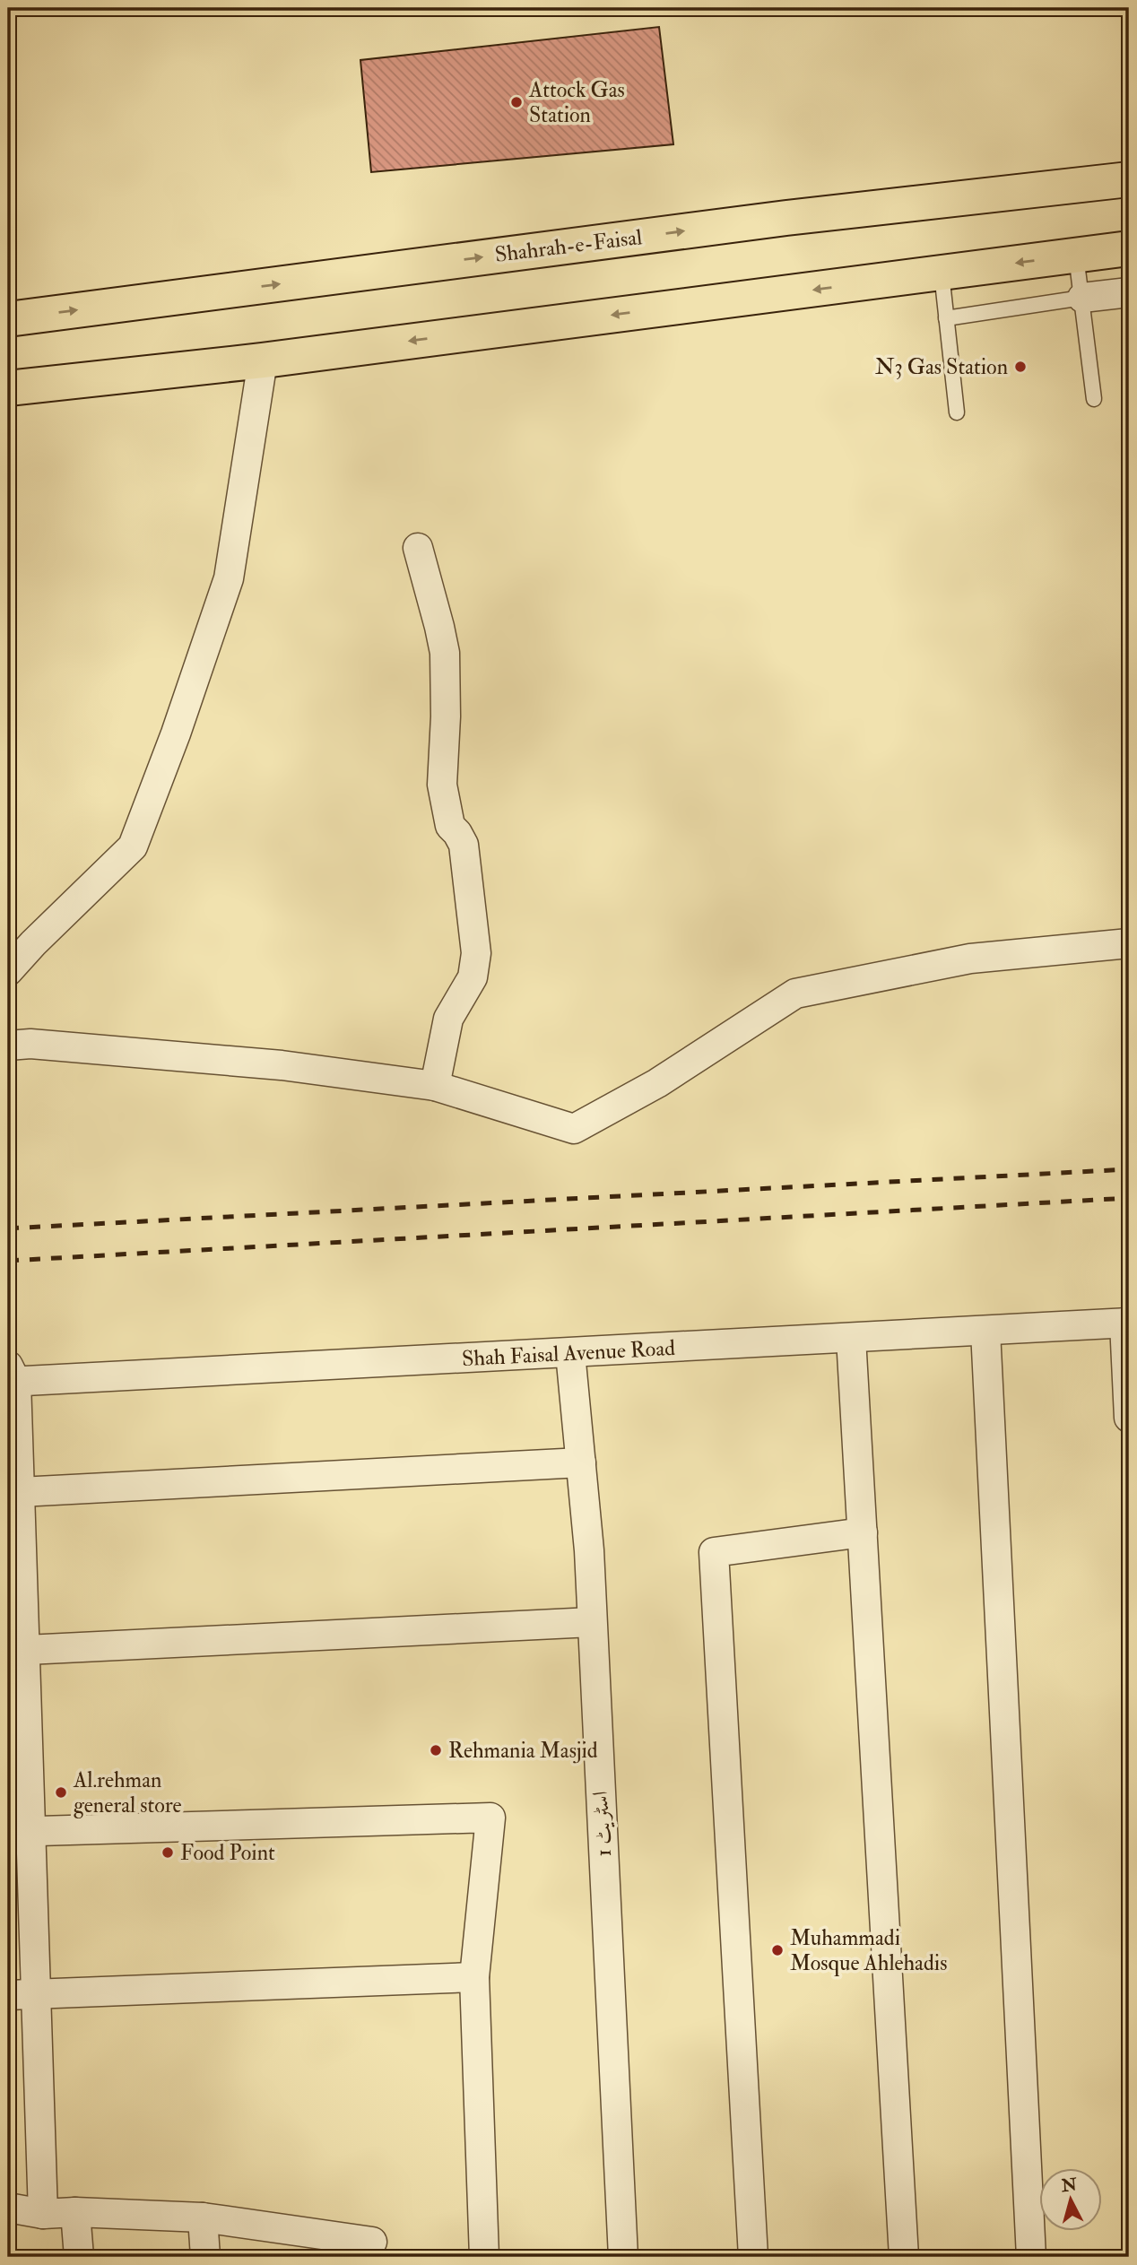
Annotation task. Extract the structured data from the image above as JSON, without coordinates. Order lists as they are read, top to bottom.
{
  "streets": {
    "highway": ["Shahrah-e-Faisal"],
    "street": ["Shah Faisal Avenue Road", "اسٹریٹ 1"]
  },
  "crossings": [
    ["Shah Faisal Avenue Road", "اسٹریٹ 1"]
  ],
  "places": [
    "Attock Gas Station",
    "N3 Gas Station",
    "Rehmania Masjid",
    "Al.rehman general store",
    "Food Point",
    "Muhammadi Mosque Ahlehadis"
  ],
  "north": "top"
}
